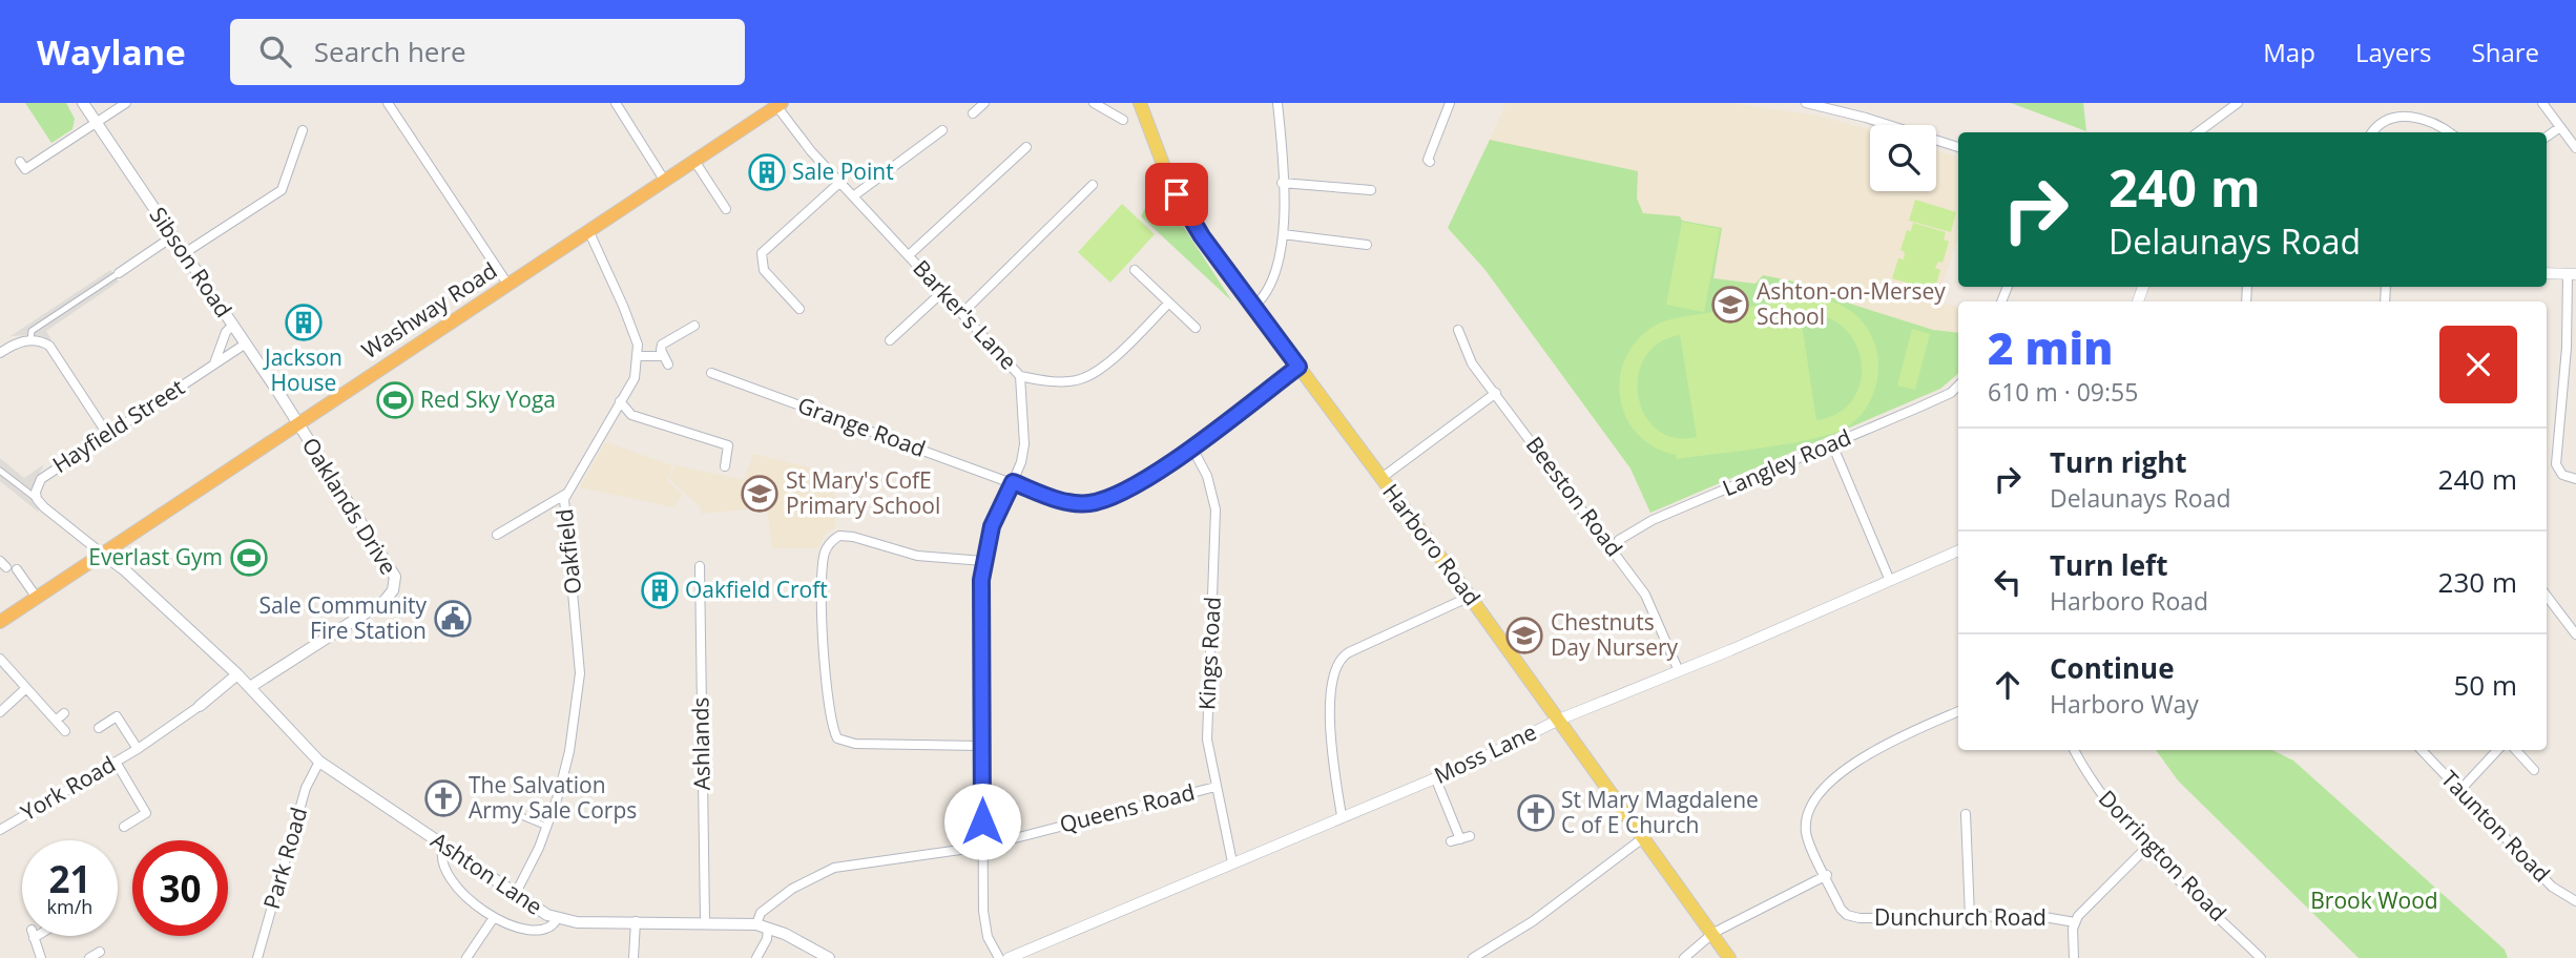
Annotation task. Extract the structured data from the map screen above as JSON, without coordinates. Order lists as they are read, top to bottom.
{
  "streets": {
    "highway": ["Washway Road"],
    "main road": [
      "Sibson Road",
      "Oaklands Drive",
      "Harboro Road",
      "Ashton Lane"
    ],
    "street": [
      "Barker's Lane",
      "Hayfield Street",
      "Grange Road",
      "Langley Road",
      "Beeston Road",
      "Oakfield",
      "Kings Road",
      "Ashlands",
      "Moss Lane",
      "York Road",
      "Queens Road",
      "Taunton Road",
      "Dorrington Road",
      "Park Road",
      "Dunchurch Road"
    ]
  },
  "crossings": [
    ["Sibson Road", "Washway Road"],
    ["Sibson Road", "Hayfield Street"],
    ["Sibson Road", "Oaklands Drive"],
    ["Washway Road", "Barker's Lane"],
    ["Washway Road", "Oaklands Drive"],
    ["Washway Road", "Ashton Lane"],
    ["Barker's Lane", "Grange Road"],
    ["Barker's Lane", "Queens Road"],
    ["Grange Road", "Harboro Road"],
    ["Grange Road", "Kings Road"],
    ["Langley Road", "Beeston Road"],
    ["Beeston Road", "Moss Lane"],
    ["Oaklands Drive", "Ashton Lane"],
    ["Harboro Road", "Moss Lane"],
    ["Oakfield", "Ashton Lane"],
    ["Kings Road", "Moss Lane"],
    ["Kings Road", "Queens Road"],
    ["Ashlands", "Ashton Lane"],
    ["Queens Road", "Ashton Lane"],
    ["Park Road", "Ashton Lane"]
  ],
  "parks": ["Brook Wood"],
  "places": {
    "building": ["Sale Point", "Jackson House", "Oakfield Croft"],
    "school or university": ["Ashton-on-Mersey School", "St Mary's CofE Primary School", "Chestnuts Day Nursery"],
    "sports": ["Red Sky Yoga", "Everlast Gym"],
    "public building": ["Sale Community Fire Station"],
    "church": ["The Salvation Army Sale Corps", "St Mary Magdalene C of E Church"]
  },
  "page": {
    "header": "Waylane",
    "search": "Search here",
    "nav": ["Map", "Layers", "Share"],
    "turn": ["240 m", "Delaunays Road"],
    "heading": ["2 min", "610 m · 09:55"],
    "list": [
      {
        "name": "Turn right",
        "note": "Delaunays Road",
        "value": "240 m"
      },
      {
        "name": "Turn left",
        "note": "Harboro Road",
        "value": "230 m"
      },
      {
        "name": "Continue",
        "note": "Harboro Way",
        "value": "50 m"
      }
    ],
    "speed": "21 km/h",
    "limit": "30"
  }
}
